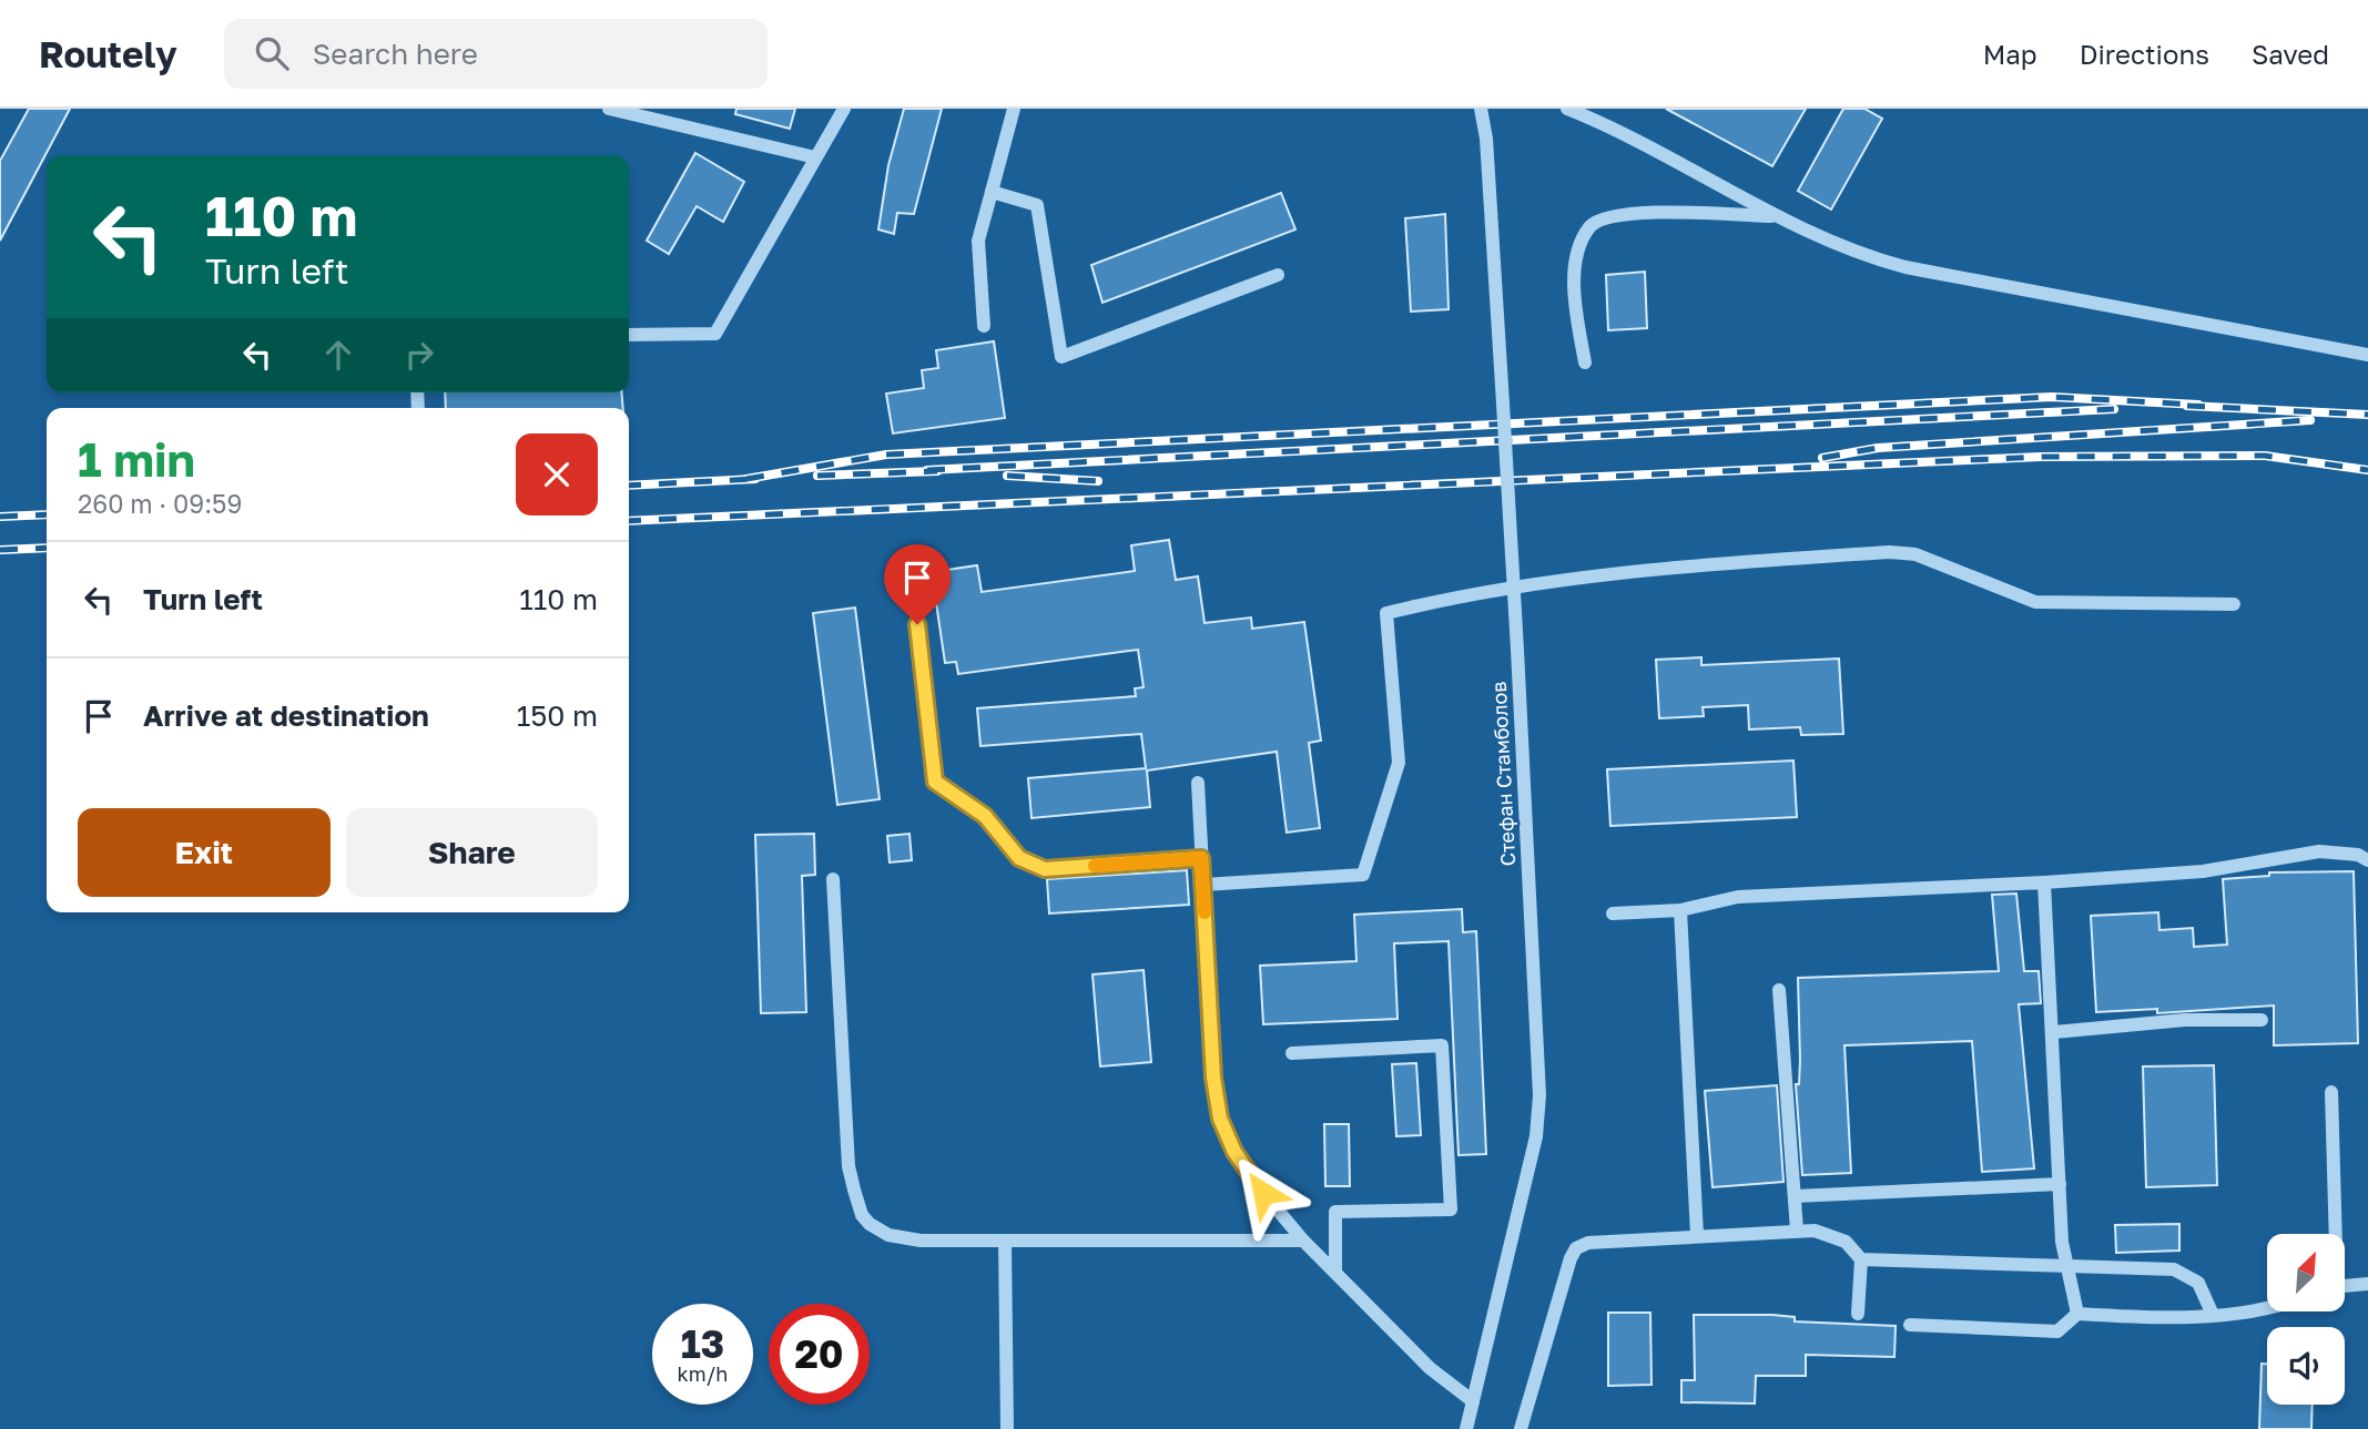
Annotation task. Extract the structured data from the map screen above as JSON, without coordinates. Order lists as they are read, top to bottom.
{
  "streets": {
    "street": ["Стефан Стамболов"]
  },
  "north": "top right",
  "page": {
    "header": "Routely",
    "search": "Search here",
    "nav": ["Map", "Directions", "Saved"],
    "turn": ["110 m", "Turn left"],
    "heading": ["1 min", "260 m · 09:59"],
    "list": [
      {
        "name": "Turn left",
        "value": "110 m"
      },
      {
        "name": "Arrive at destination",
        "value": "150 m"
      }
    ],
    "buttons": ["Exit", "Share"],
    "speed": "13 km/h",
    "limit": "20"
  }
}
